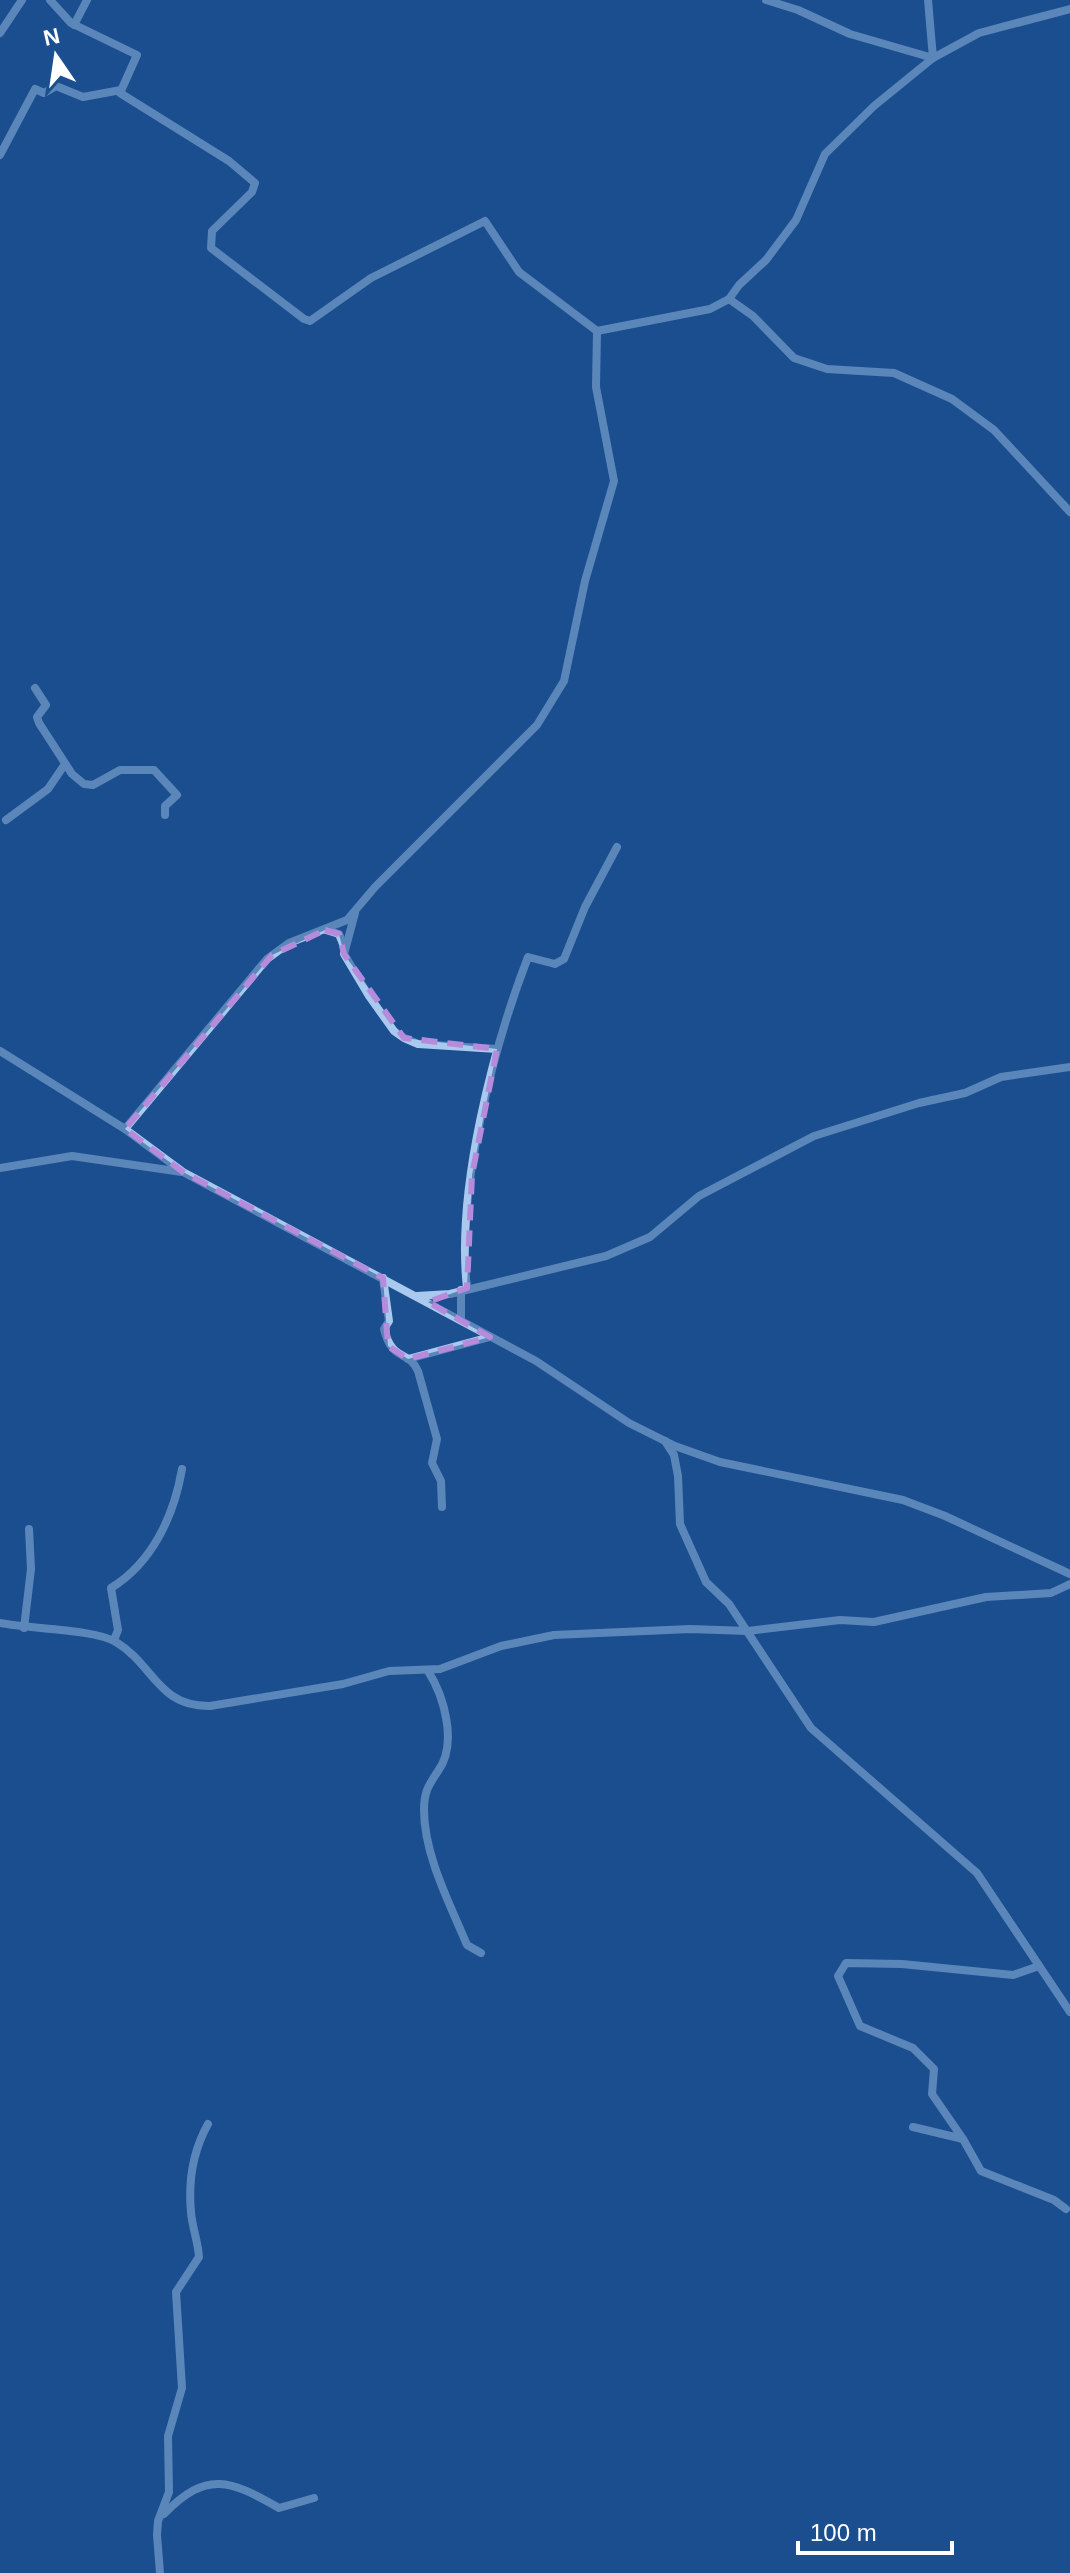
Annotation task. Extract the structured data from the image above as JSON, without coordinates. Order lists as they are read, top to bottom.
{
  "scale_bar": "100 m",
  "north": "top"
}
